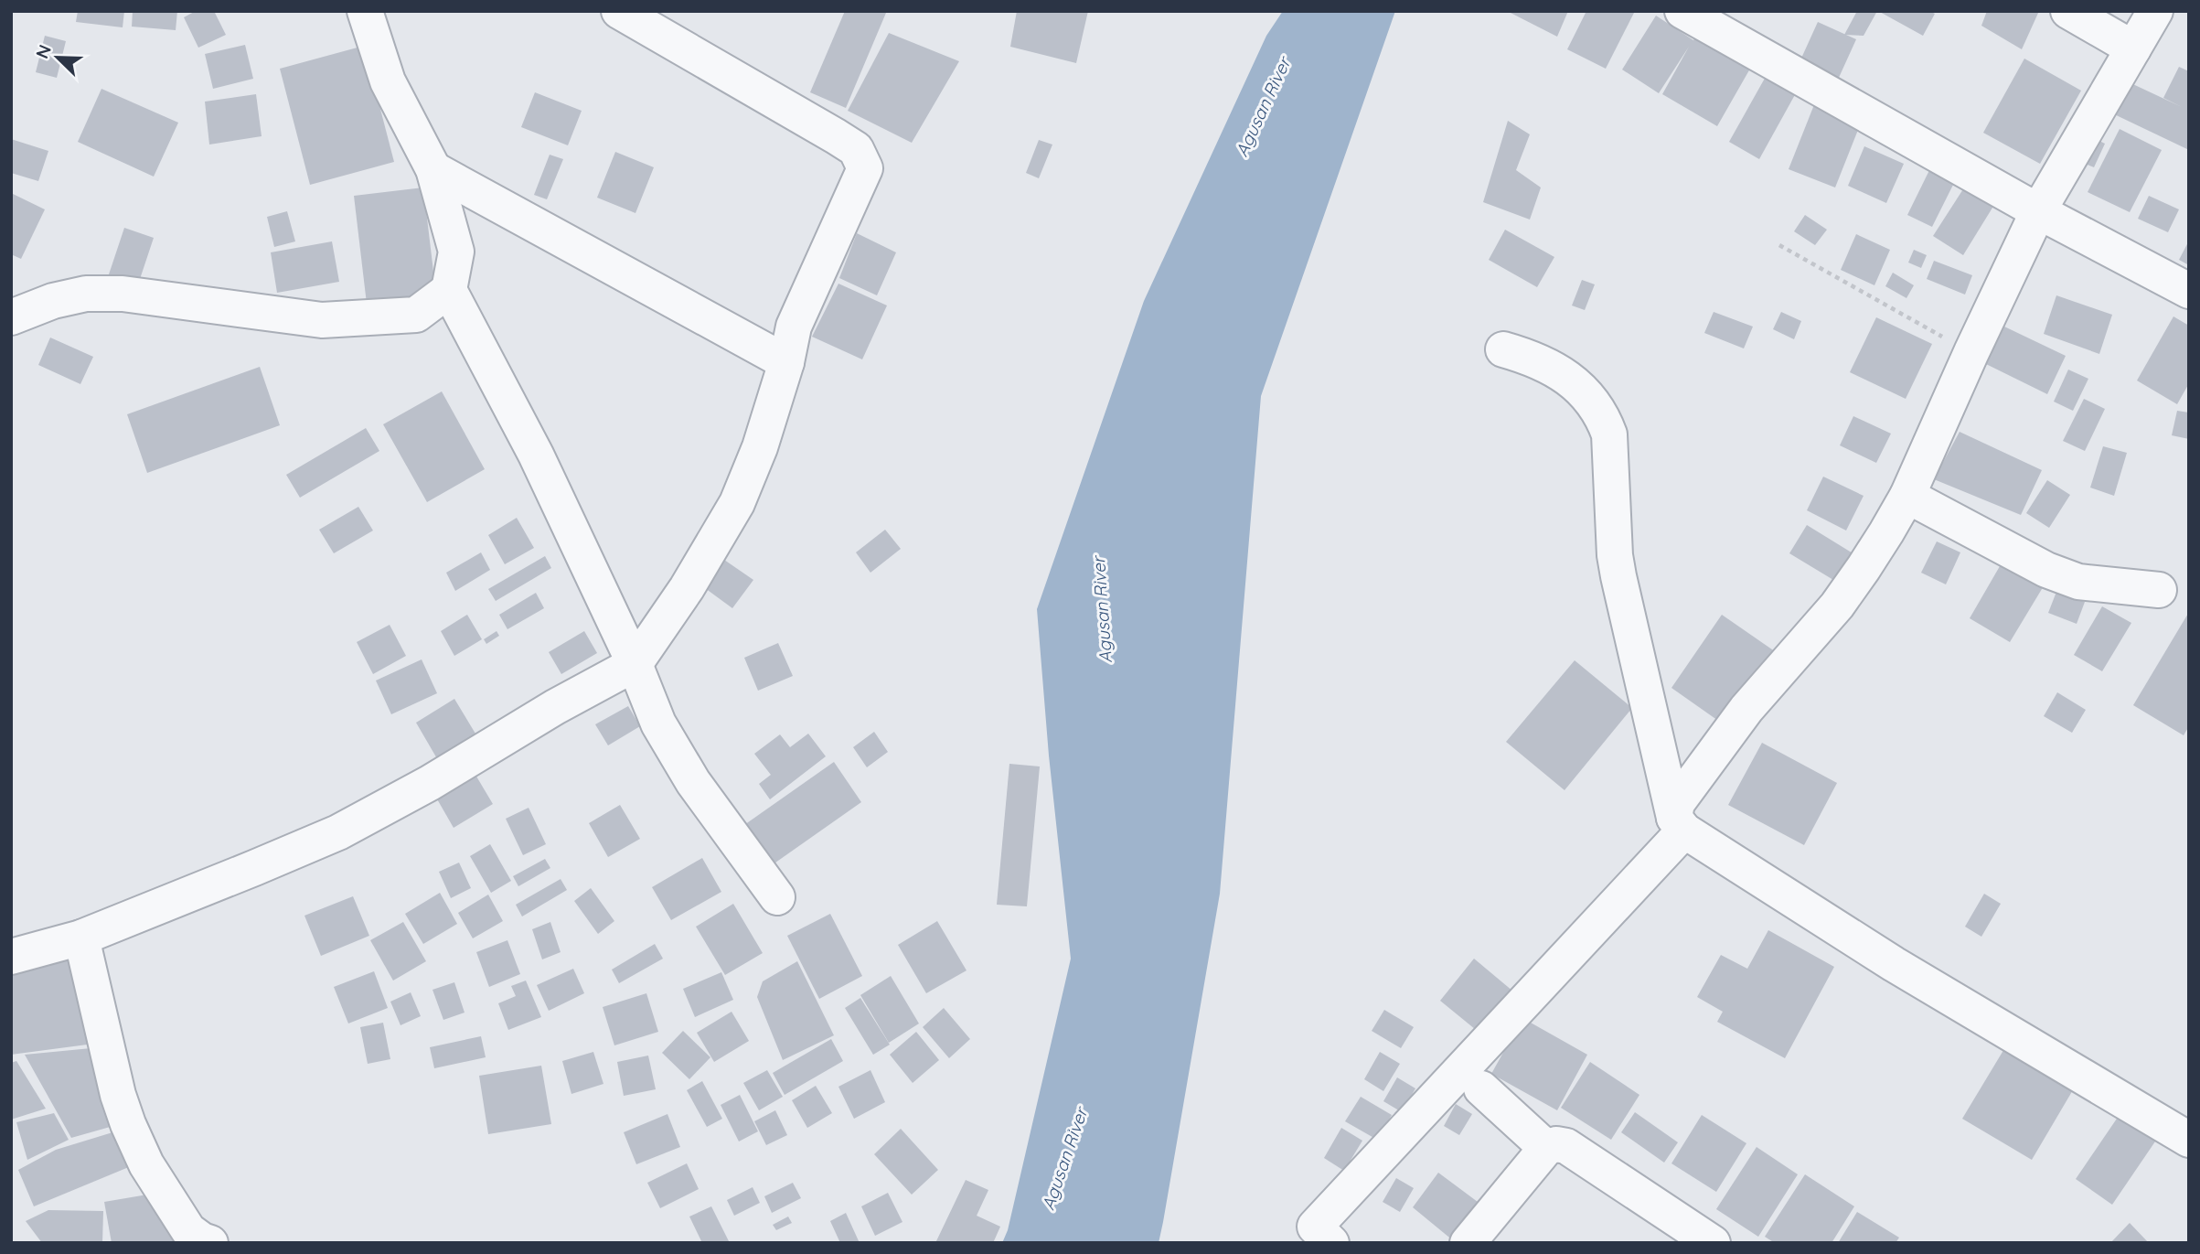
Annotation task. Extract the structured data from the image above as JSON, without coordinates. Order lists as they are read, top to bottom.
{
  "water": ["Agusan River"],
  "north": "top left"
}
